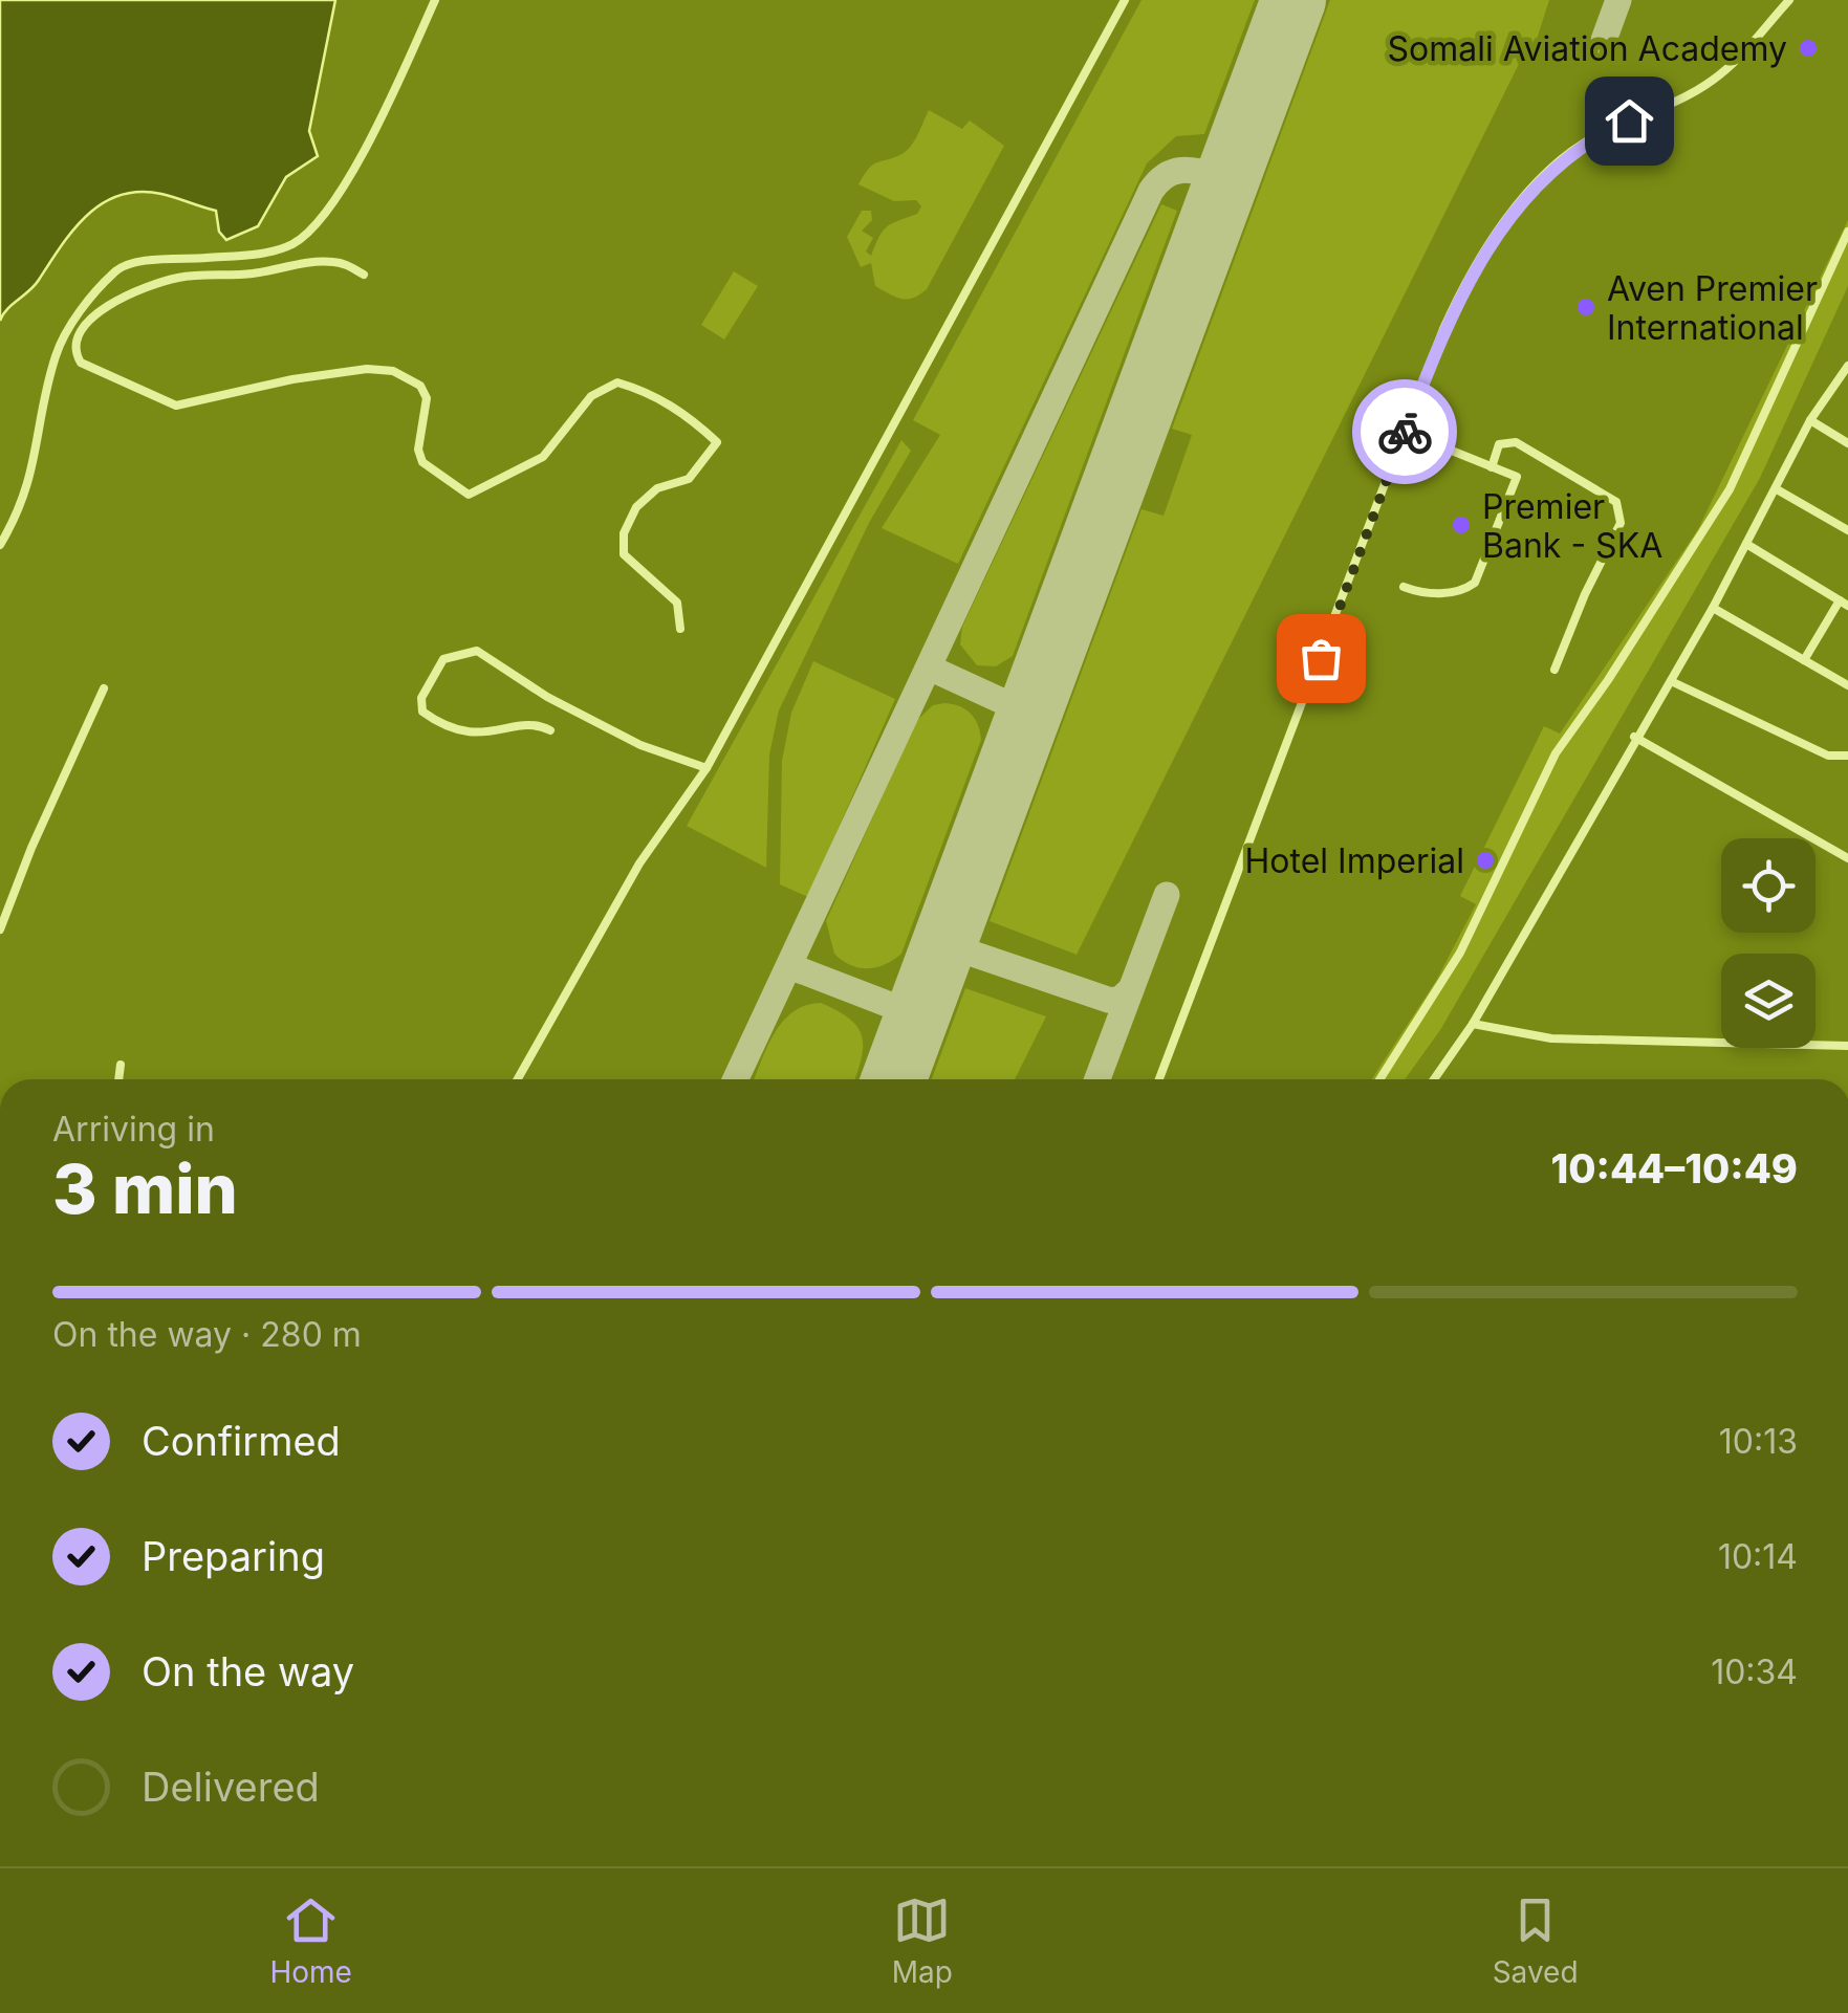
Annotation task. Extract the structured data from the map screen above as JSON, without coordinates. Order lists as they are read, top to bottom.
{
  "places": [
    "Somali Aviation Academy",
    "Aven Premier International",
    "Premier Bank - SKA",
    "Hotel Imperial"
  ],
  "page": {
    "heading": ["3 min", "Arriving in", "10:44–10:49"],
    "bar": "On the way · 280 m",
    "list": [
      ["Confirmed", "10:13"],
      ["Preparing", "10:14"],
      ["On the way", "10:34"],
      "Delivered"
    ],
    "tabs": ["Home", "Map", "Saved"]
  }
}
